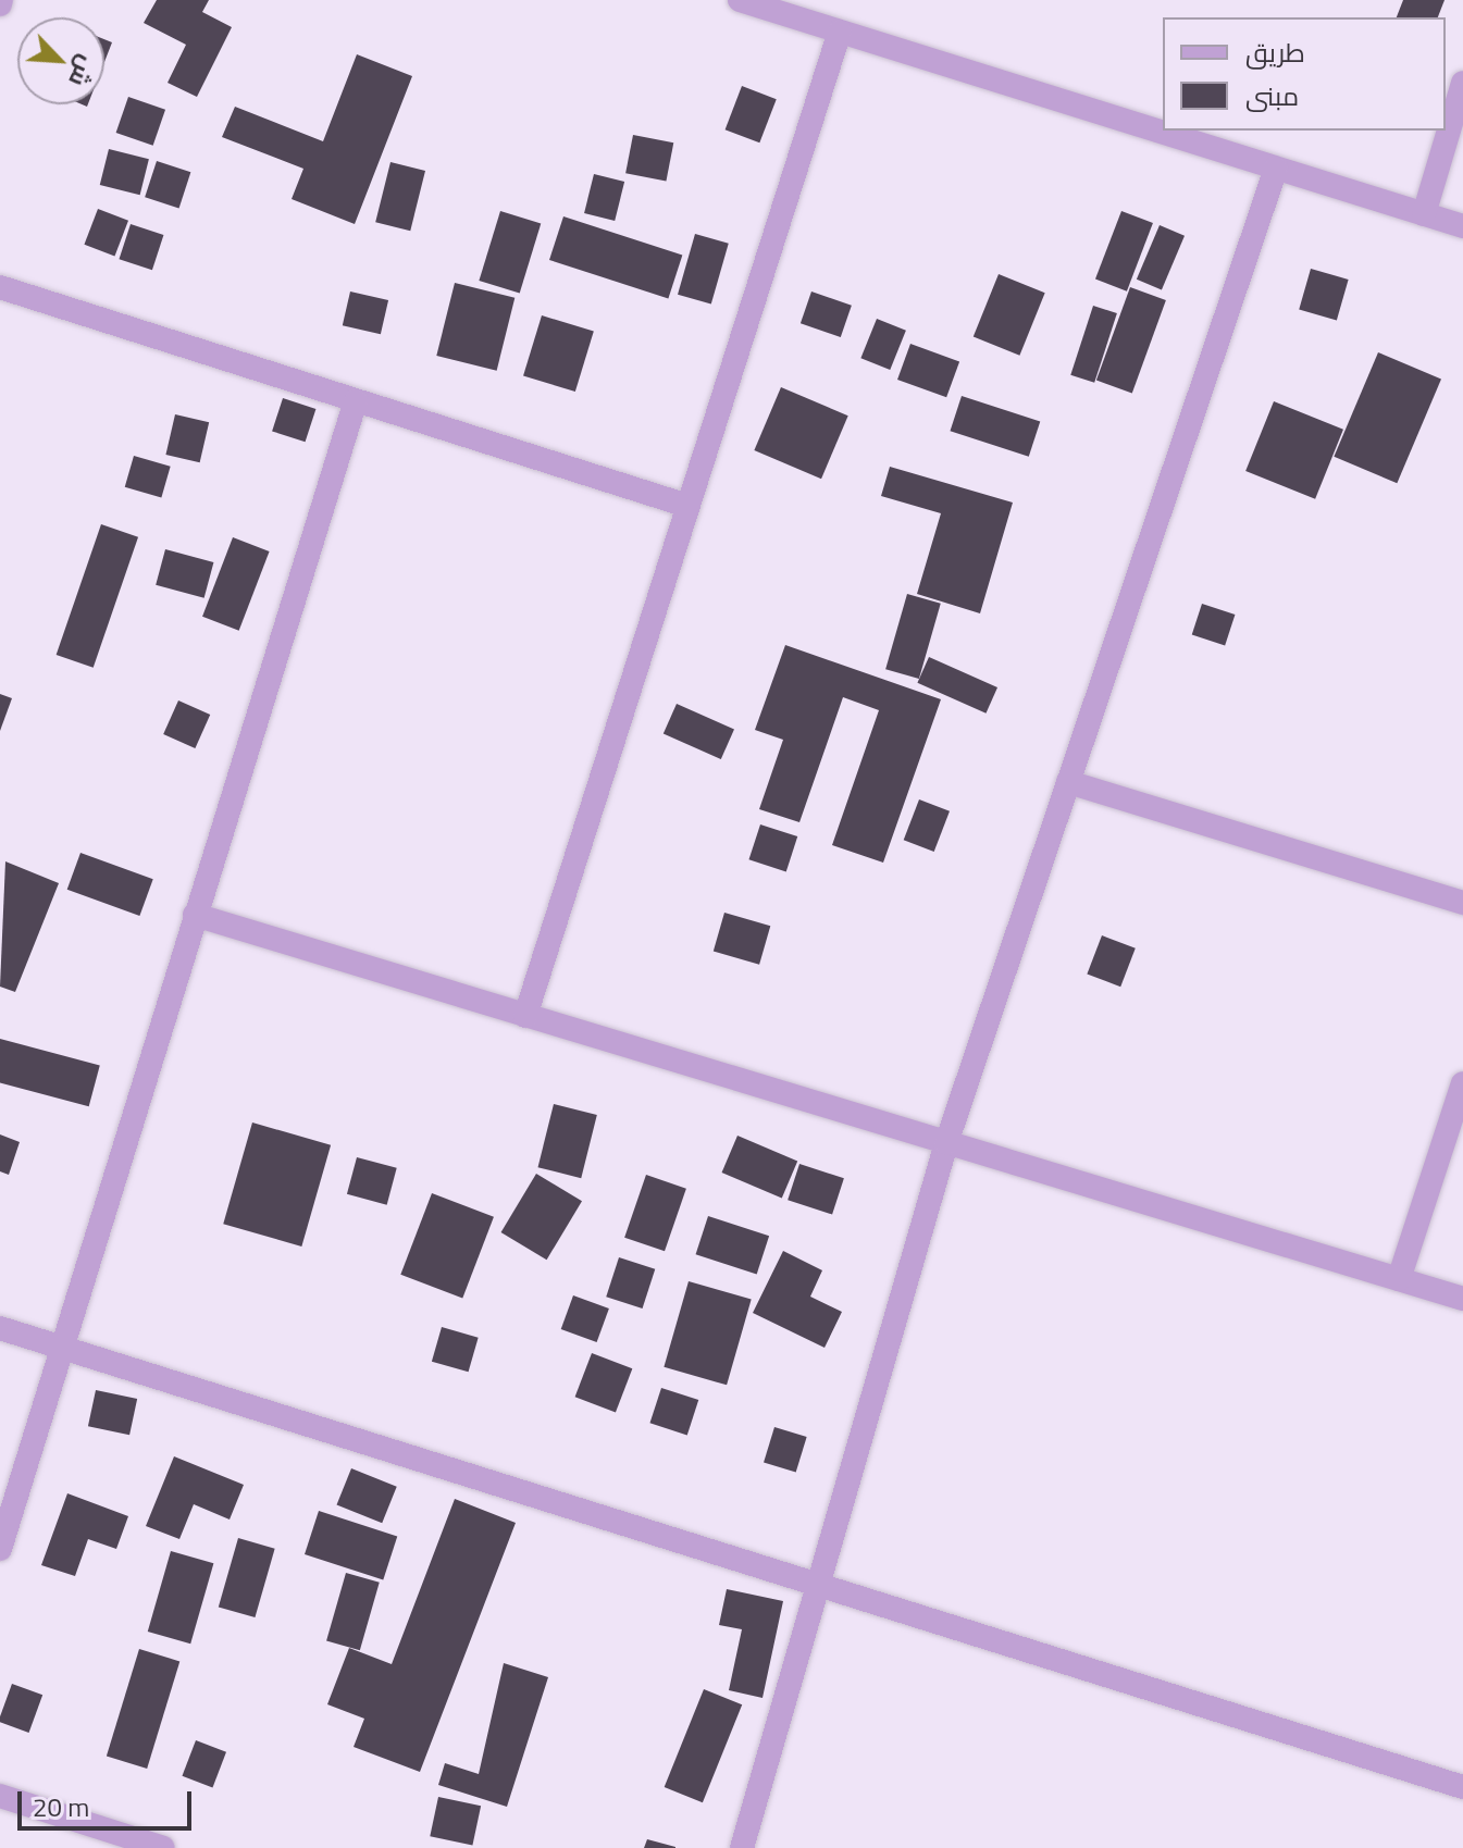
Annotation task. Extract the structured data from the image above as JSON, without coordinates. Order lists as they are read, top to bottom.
{
  "legend": ["طريق", "مبنى"],
  "scale_bar": "20 m",
  "north": "bottom right"
}
